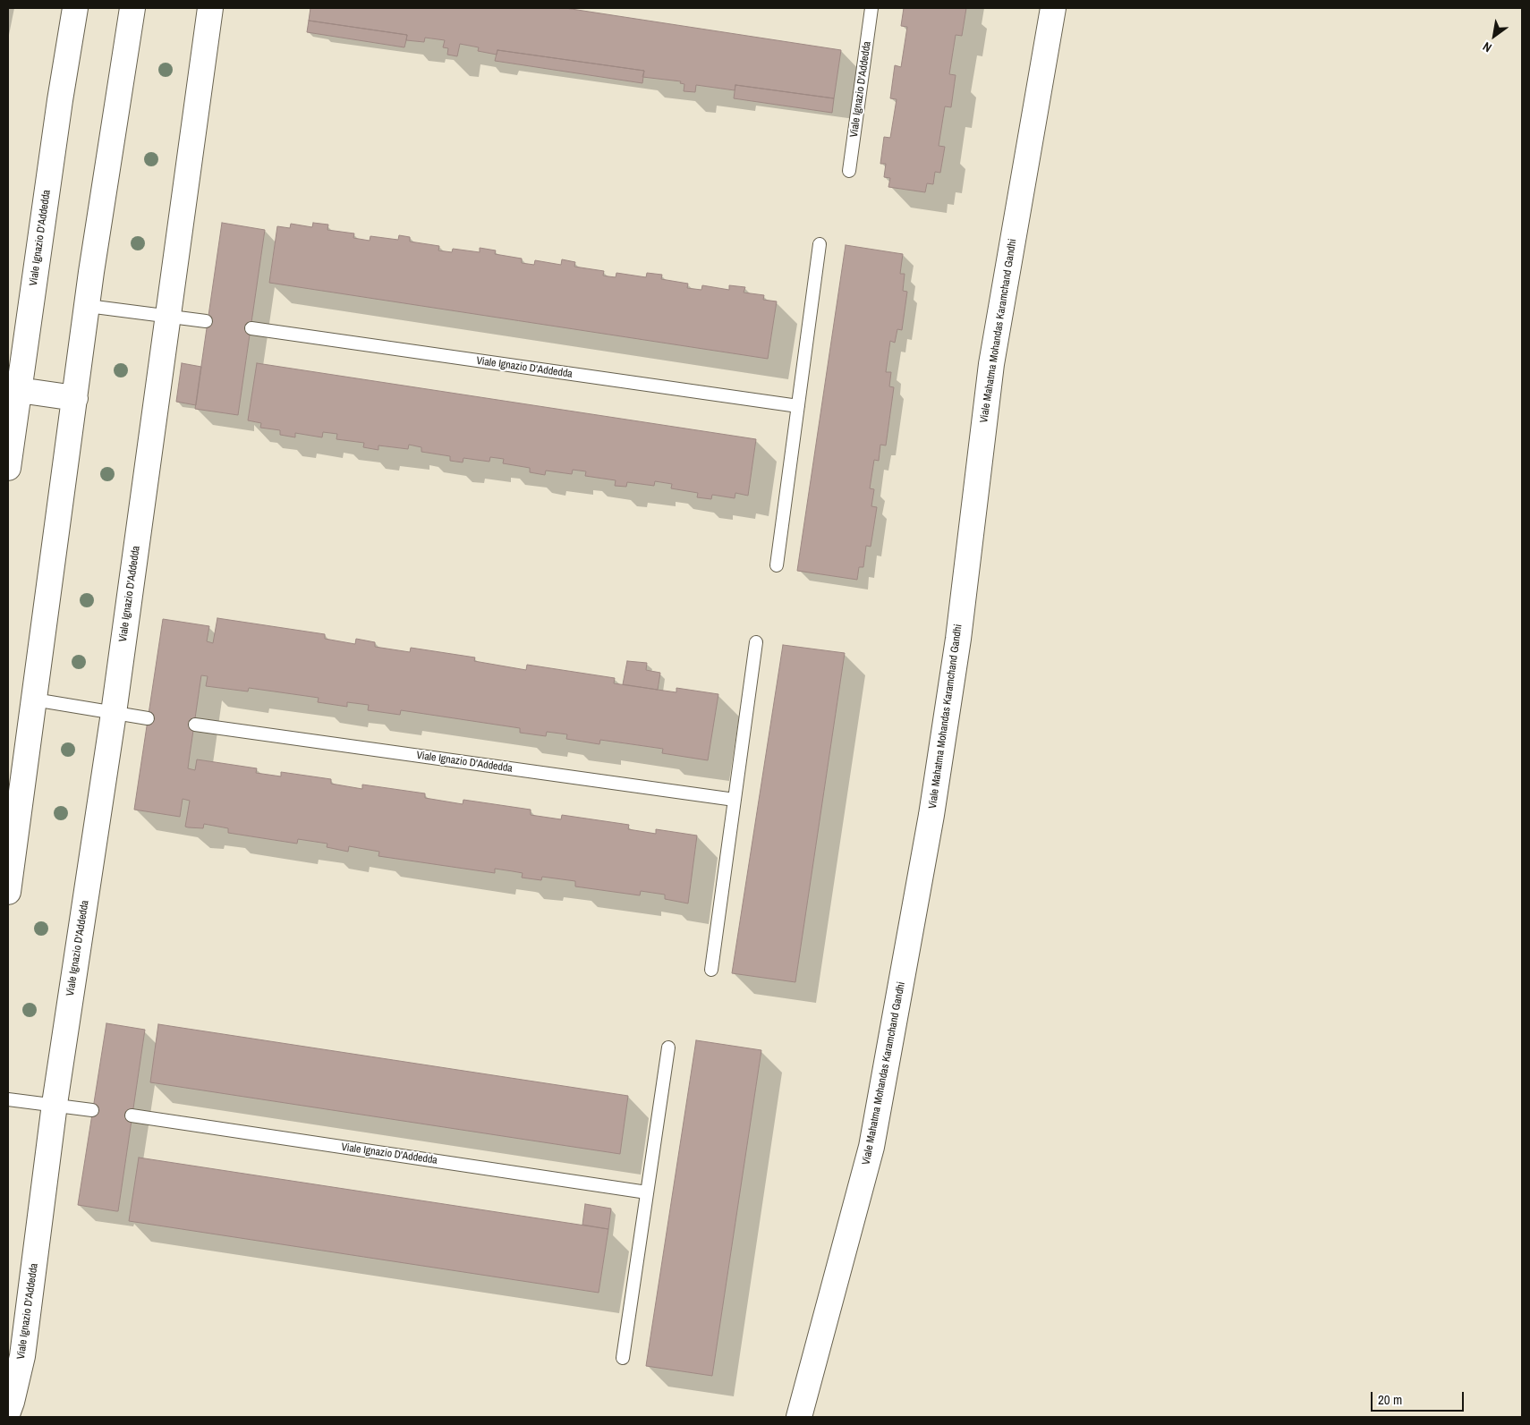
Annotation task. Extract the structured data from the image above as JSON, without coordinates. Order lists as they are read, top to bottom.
{
  "streets": {
    "street": ["Viale Ignazio D'Addedda", "Viale Mahatma Mohandas Karamchand Gandhi"]
  },
  "scale_bar": "20 m",
  "north": "bottom left"
}
